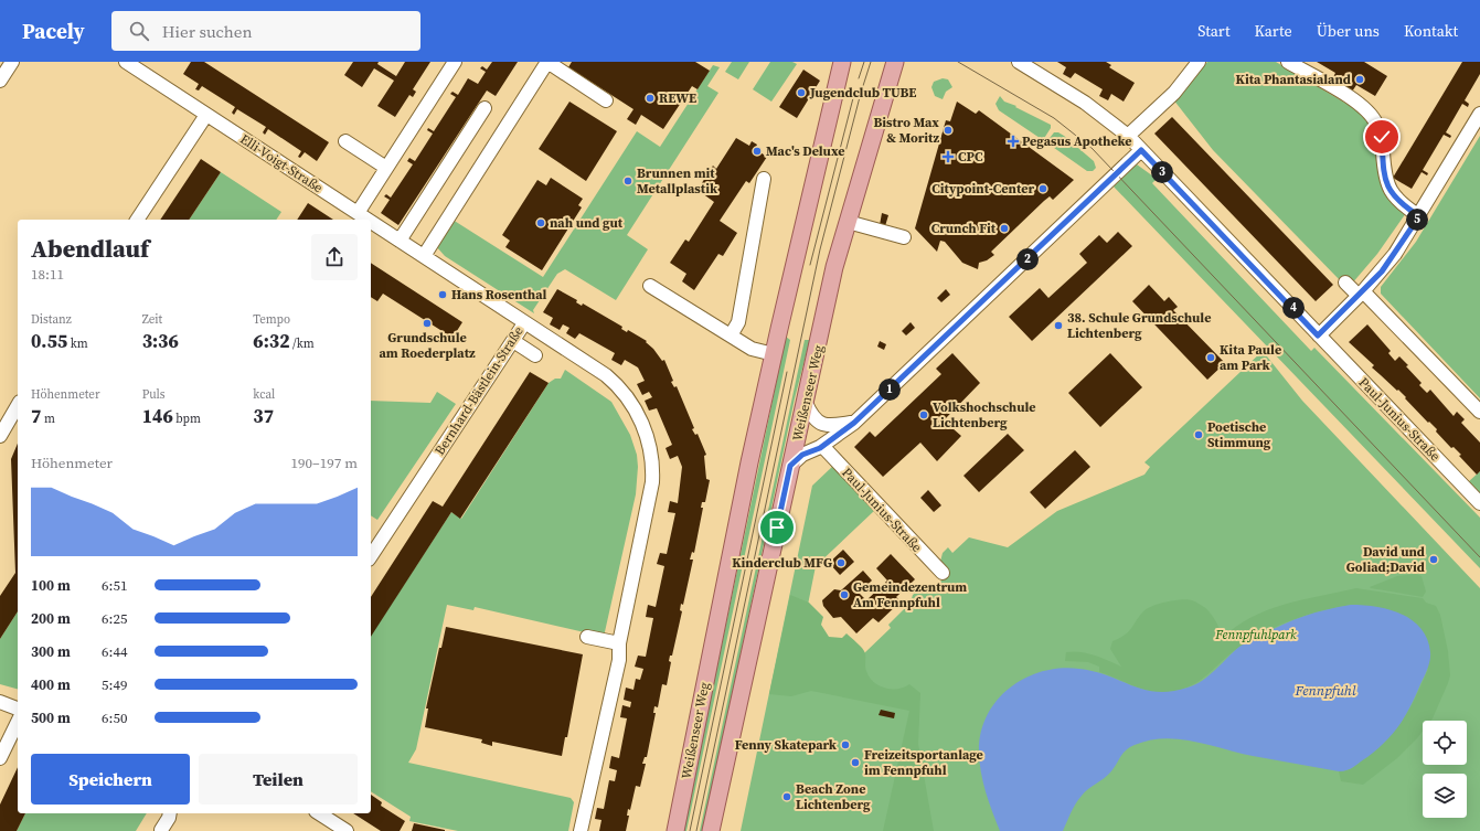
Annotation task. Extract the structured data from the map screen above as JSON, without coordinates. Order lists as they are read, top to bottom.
{
  "streets": {
    "main road": ["Weißenseer Weg"],
    "street": ["Elli-Voigt-Straße", "Bernhard-Bästlein-Straße", "Paul-Junius-Straße"]
  },
  "crossings": [
    ["Elli-Voigt-Straße", "Bernhard-Bästlein-Straße"]
  ],
  "water": ["Fennpfuhl"],
  "parks": ["Fennpfuhlpark"],
  "places": {
    "other": [
      "Kita Phantasialand",
      "Jugendclub TUBE",
      "REWE",
      "Bistro Max & Moritz",
      "Mac's Deluxe",
      "Brunnen mit Metallplastik",
      "Citypoint-Center",
      "nah und gut",
      "Crunch Fit",
      "Hans Rosenthal",
      "Grundschule am Roederplatz",
      "38. Schule Grundschule Lichtenberg",
      "Kita Paule am Park",
      "Volkshochschule Lichtenberg",
      "Poetische Stimmung",
      "David und Goliad;David",
      "Kinderclub MFG",
      "Gemeindezentrum Am Fennpfuhl",
      "Fenny Skatepark",
      "Freizeitsportanlage im Fennpfuhl",
      "Beach Zone Lichtenberg"
    ],
    "health": ["Pegasus Apotheke", "CPC"]
  },
  "page": {
    "header": "Pacely",
    "search": "Hier suchen",
    "nav": [
      "Start",
      "Karte",
      "Über uns",
      "Kontakt"
    ],
    "pins": [
      "3",
      "5",
      "2",
      "4",
      "1"
    ],
    "heading": ["Abendlauf", "18:11"],
    "stats": [
      ["Distanz", "0.55 km"],
      ["Zeit", "3:36"],
      ["Tempo", "6:32 /km"],
      ["Höhenmeter", "7 m"],
      ["Puls", "146 bpm"],
      ["kcal", "37"]
    ],
    "chart": ["Höhenmeter", "190–197 m"],
    "list": [
      {
        "name": "100 m",
        "note": "6:51"
      },
      {
        "name": "200 m",
        "note": "6:25"
      },
      {
        "name": "300 m",
        "note": "6:44"
      },
      {
        "name": "400 m",
        "note": "5:49"
      },
      {
        "name": "500 m",
        "note": "6:50"
      }
    ],
    "buttons": ["Speichern", "Teilen"]
  }
}
